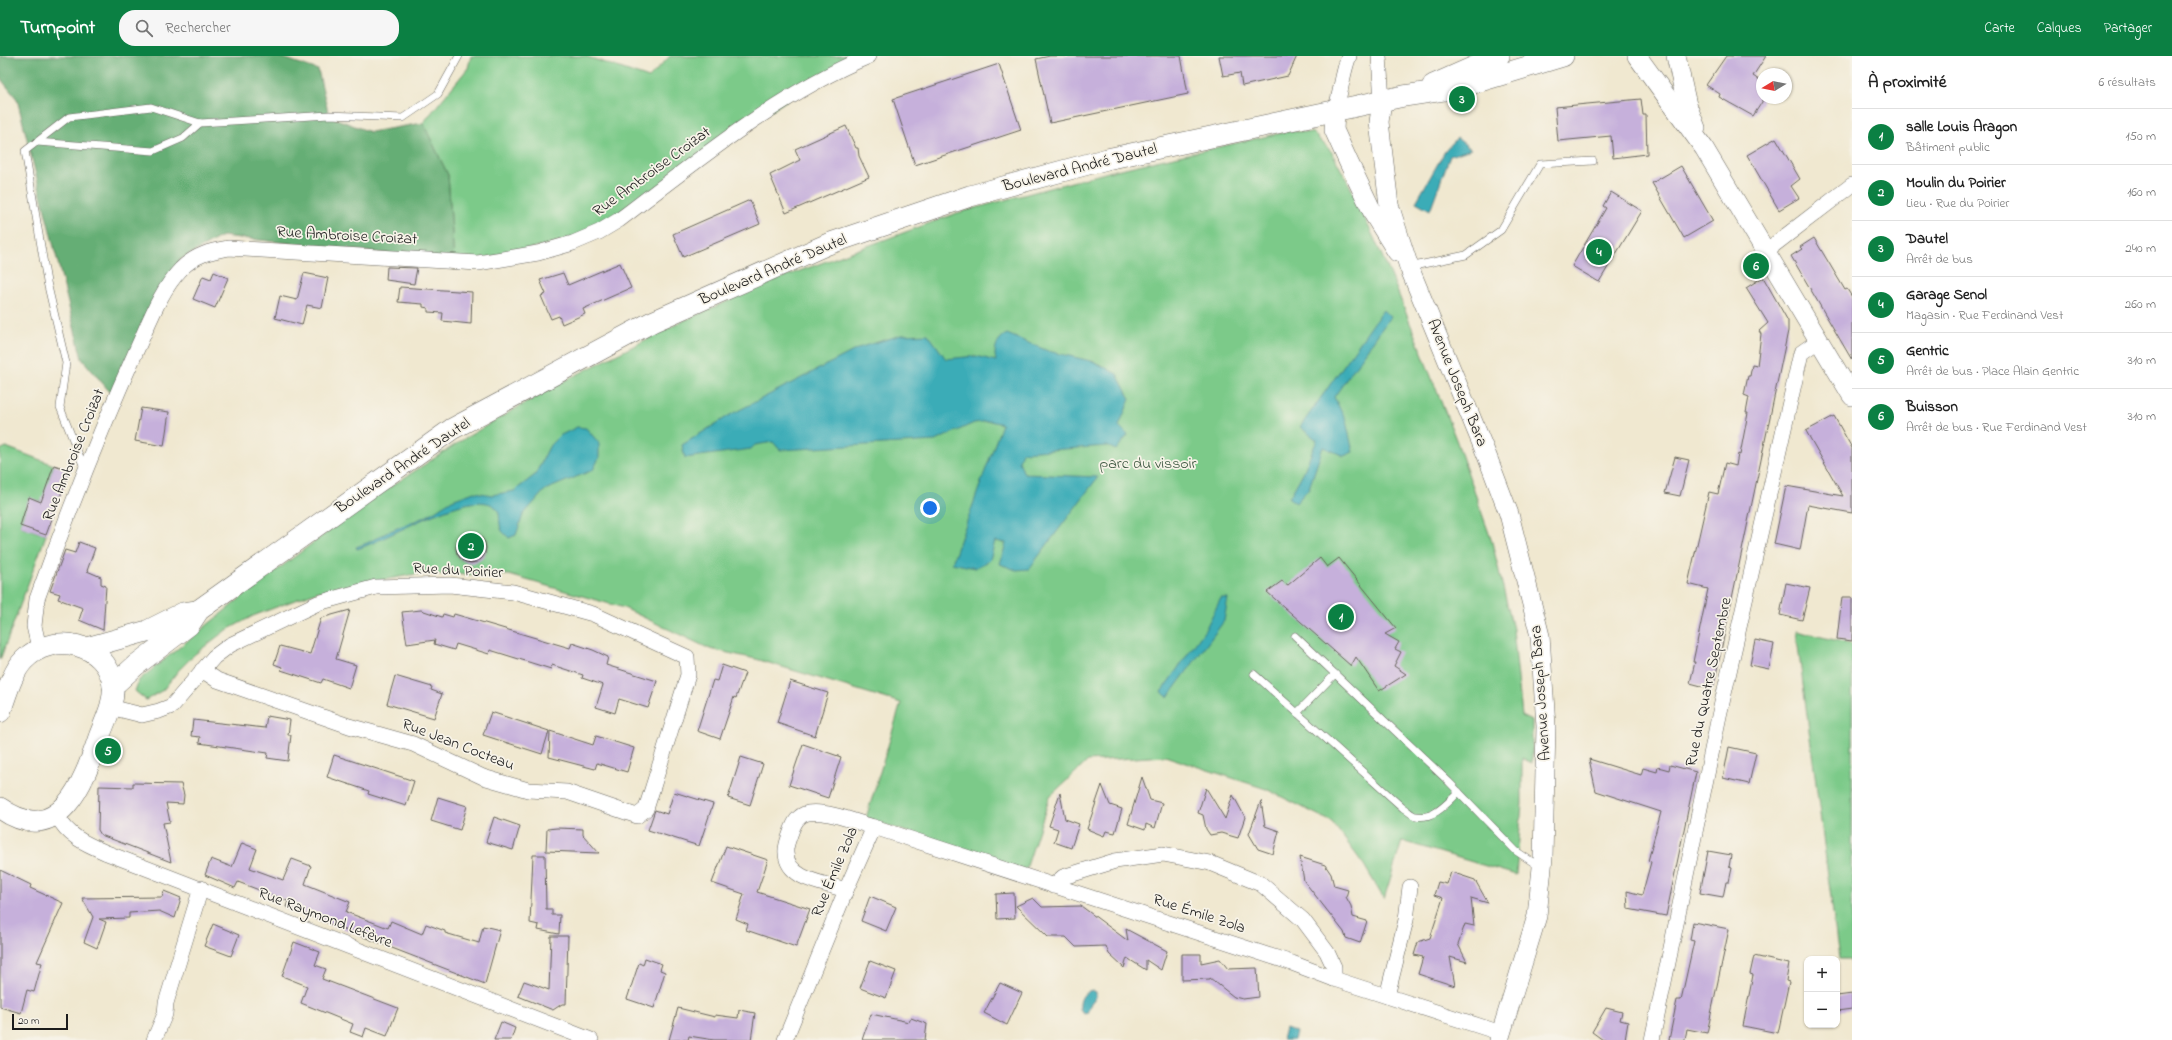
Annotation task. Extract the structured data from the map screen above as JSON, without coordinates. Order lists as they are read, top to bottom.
{
  "streets": {
    "main road": ["Boulevard André Dautel"],
    "street": [
      "Rue Ambroise Croizat",
      "Avenue Joseph Bara",
      "Rue du Poirier",
      "Rue du Quatre Septembre",
      "Rue Jean Cocteau",
      "Rue Émile Zola",
      "Rue Raymond Lefèvre"
    ]
  },
  "crossings": [
    ["Boulevard André Dautel", "Avenue Joseph Bara"],
    ["Avenue Joseph Bara", "Rue Émile Zola"],
    ["Rue du Poirier", "Rue Jean Cocteau"]
  ],
  "parks": ["parc du vissoir"],
  "scale_bar": "20 m",
  "north": "left",
  "page": {
    "header": "Turnpoint",
    "search": "Rechercher",
    "nav": ["Carte", "Calques", "Partager"],
    "heading": ["À proximité", "6 résultats"],
    "pins": [
      "3",
      "4",
      "6",
      "2",
      "1",
      "5"
    ],
    "list": [
      {
        "mark": "1",
        "name": "salle Louis Aragon",
        "note": "Bâtiment public",
        "value": "150 m"
      },
      {
        "mark": "2",
        "name": "Moulin du Poirier",
        "note": "Lieu · Rue du Poirier",
        "value": "160 m"
      },
      {
        "mark": "3",
        "name": "Dautel",
        "note": "Arrêt de bus",
        "value": "240 m"
      },
      {
        "mark": "4",
        "name": "Garage Senol",
        "note": "Magasin · Rue Ferdinand Vest",
        "value": "260 m"
      },
      {
        "mark": "5",
        "name": "Gentric",
        "note": "Arrêt de bus · Place Alain Gentric",
        "value": "310 m"
      },
      {
        "mark": "6",
        "name": "Buisson",
        "note": "Arrêt de bus · Rue Ferdinand Vest",
        "value": "310 m"
      }
    ],
    "map_buttons": ["+", "−"],
    "scale": "20 m"
  }
}
